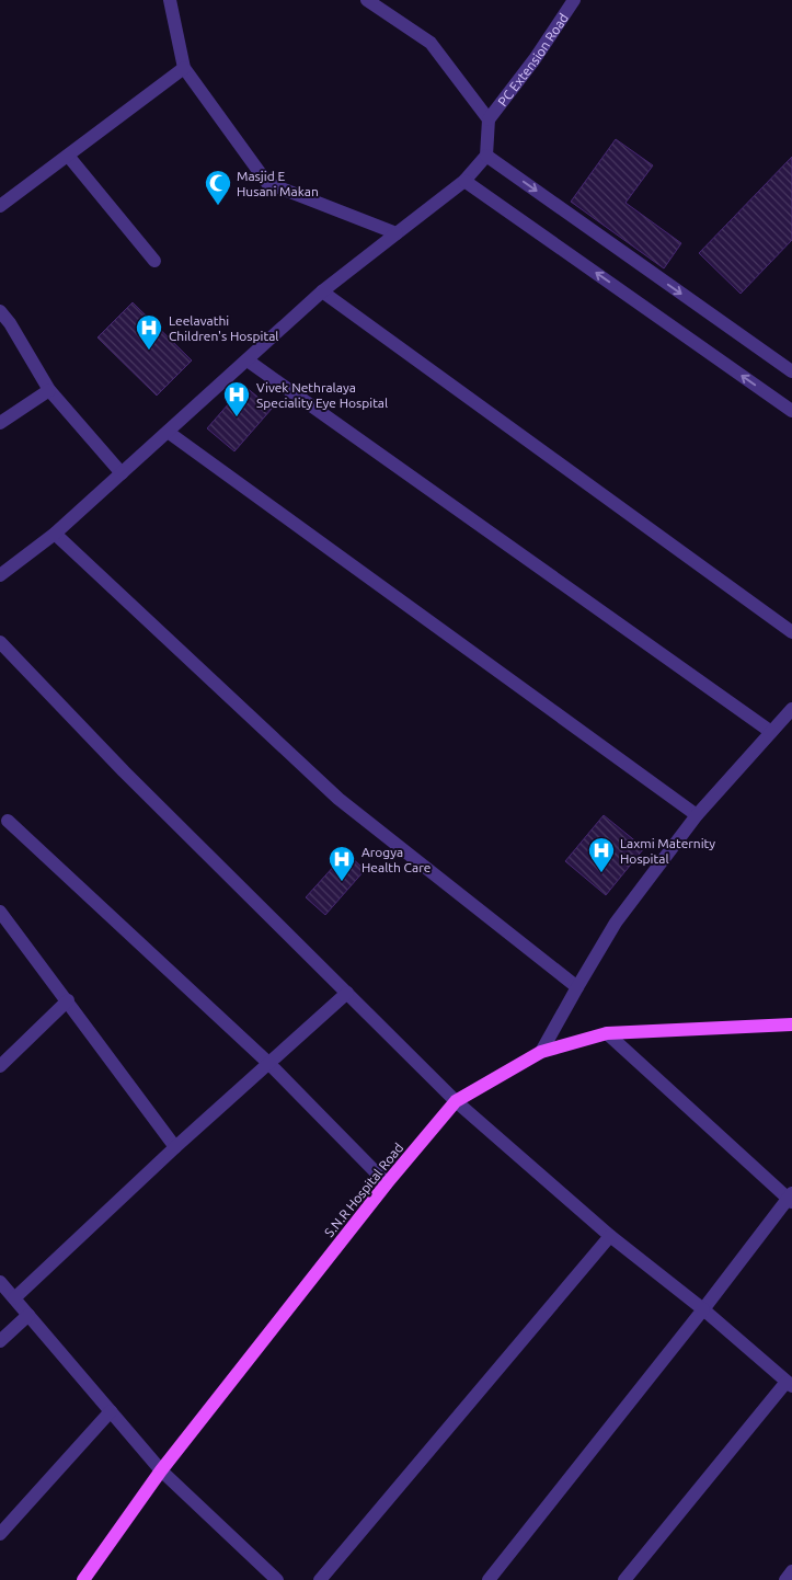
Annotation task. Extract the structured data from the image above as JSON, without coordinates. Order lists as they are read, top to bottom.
{
  "streets": {
    "main road": ["S.N.R Hospital Road"],
    "street": ["PC Extension Road"]
  },
  "places": {
    "mosque": ["Masjid E Husani Makan"],
    "hospital": [
      "Leelavathi Children's Hospital",
      "Vivek Nethralaya Speciality Eye Hospital",
      "Laxmi Maternity Hospital",
      "Arogya Health Care"
    ]
  }
}
